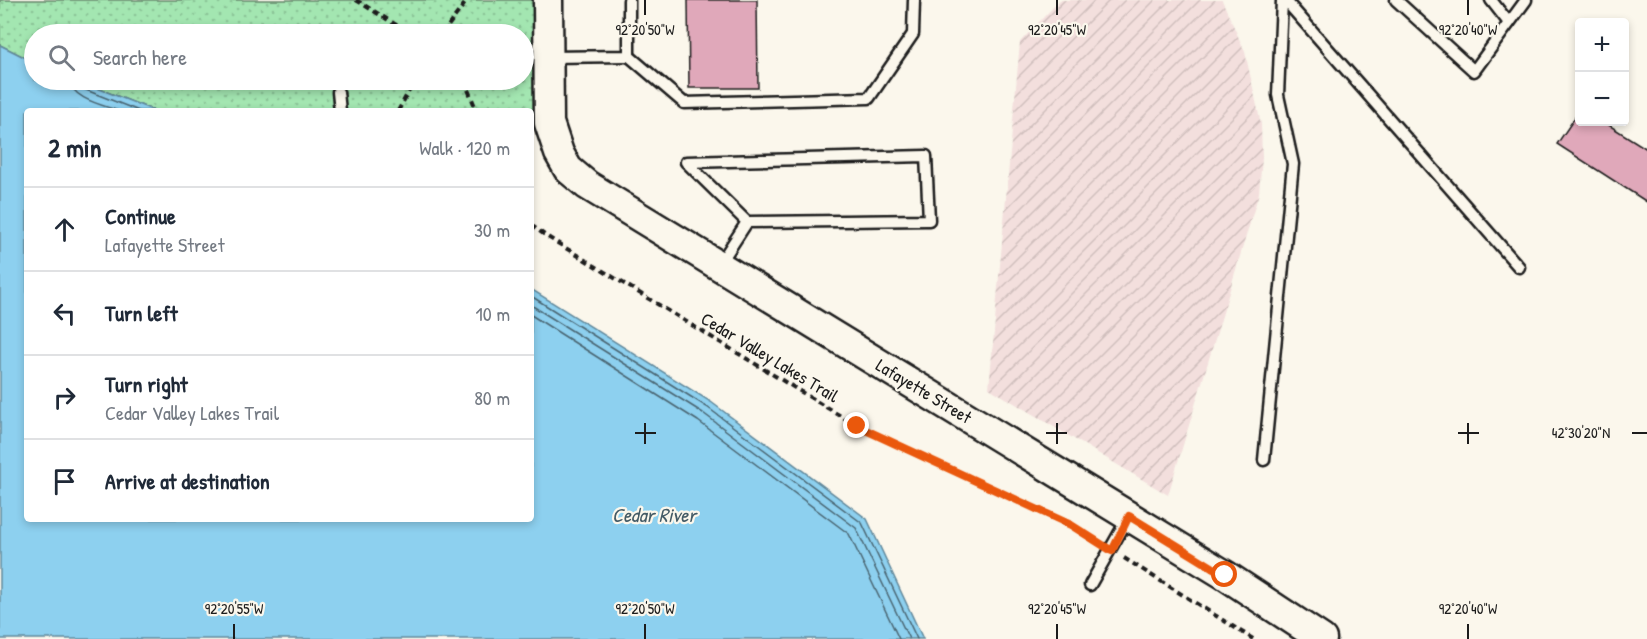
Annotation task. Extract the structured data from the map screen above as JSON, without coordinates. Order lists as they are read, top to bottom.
{
  "streets": {
    "street": ["Lafayette Street"],
    "path": ["Cedar Valley Lakes Trail"]
  },
  "water": ["Cedar River"],
  "page": {
    "map_buttons": ["+", "−"],
    "search": "Search here",
    "heading": ["2 min", "Walk · 120 m"],
    "list": [
      ["Continue", "Lafayette Street", "30 m"],
      ["Turn left", "10 m"],
      ["Turn right", "Cedar Valley Lakes Trail", "80 m"],
      "Arrive at destination"
    ]
  },
  "coordinates": [
    "92°20'50\"W",
    "92°20'45\"W",
    "92°20'40\"W",
    "42°30'20\"N",
    "92°20'55\"W"
  ]
}
